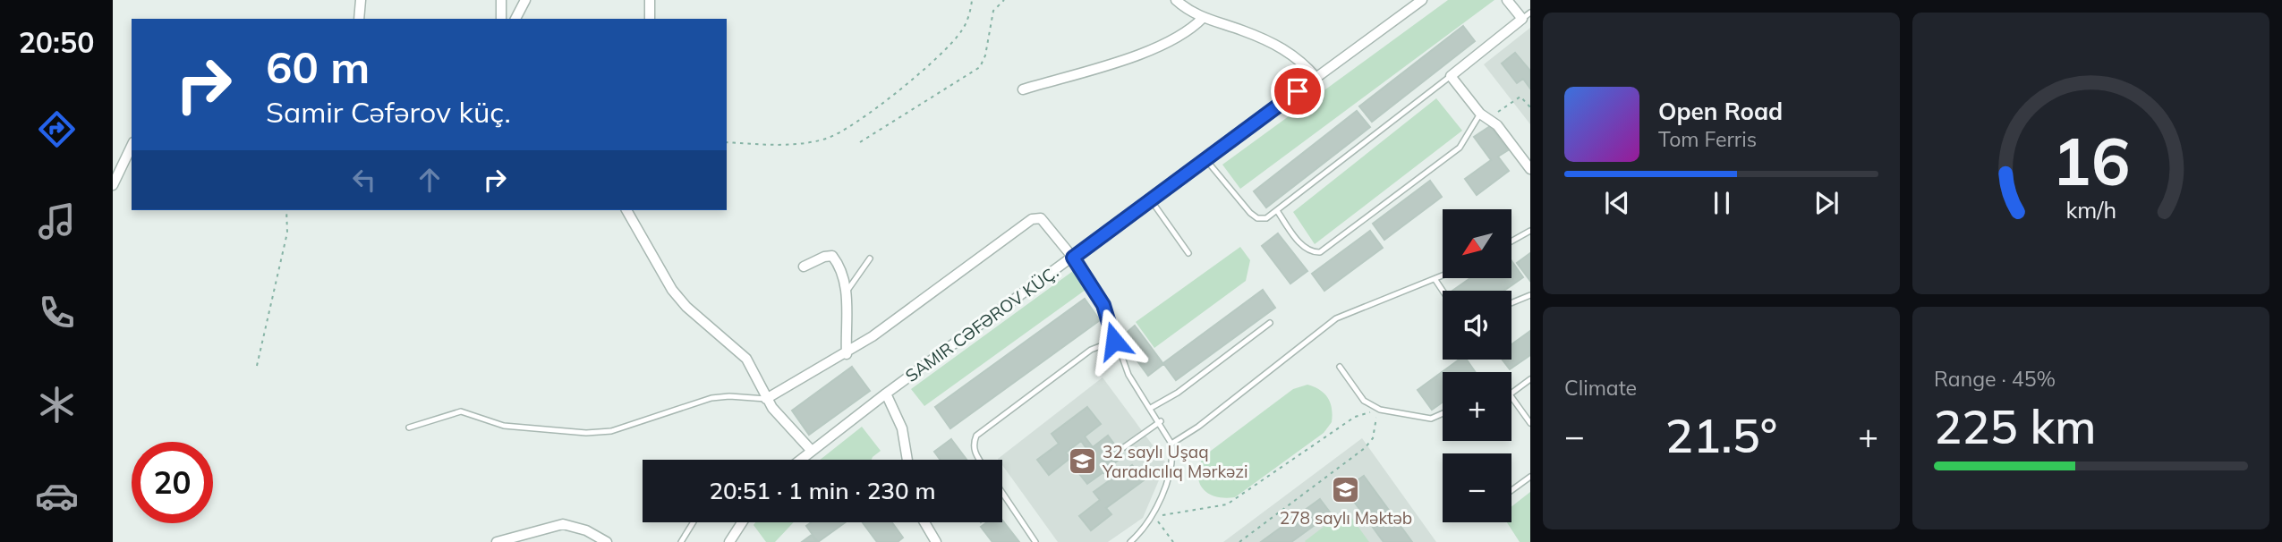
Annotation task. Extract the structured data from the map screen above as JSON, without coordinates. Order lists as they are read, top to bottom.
{
  "streets": {
    "street": ["SAMIR CƏFƏROV KÜÇ."]
  },
  "places": {
    "school or university": ["32 saylı Uşaq Yaradıcılıq Mərkəzi", "278 saylı Məktəb"]
  },
  "north": "bottom left",
  "page": {
    "tabs": "20:50",
    "turn": ["60 m", "Samir Cəfərov küç."],
    "song": ["Open Road", "Tom Ferris"],
    "map_buttons": ["+", "−"],
    "tile": [
      "Climate",
      ["Range · 45%", "225 km"]
    ],
    "heat": ["−", "21.5°", "+"],
    "limit": "20",
    "trip": "20:51 · 1 min · 230 m",
    "gauge": ["16", "km/h"]
  }
}
